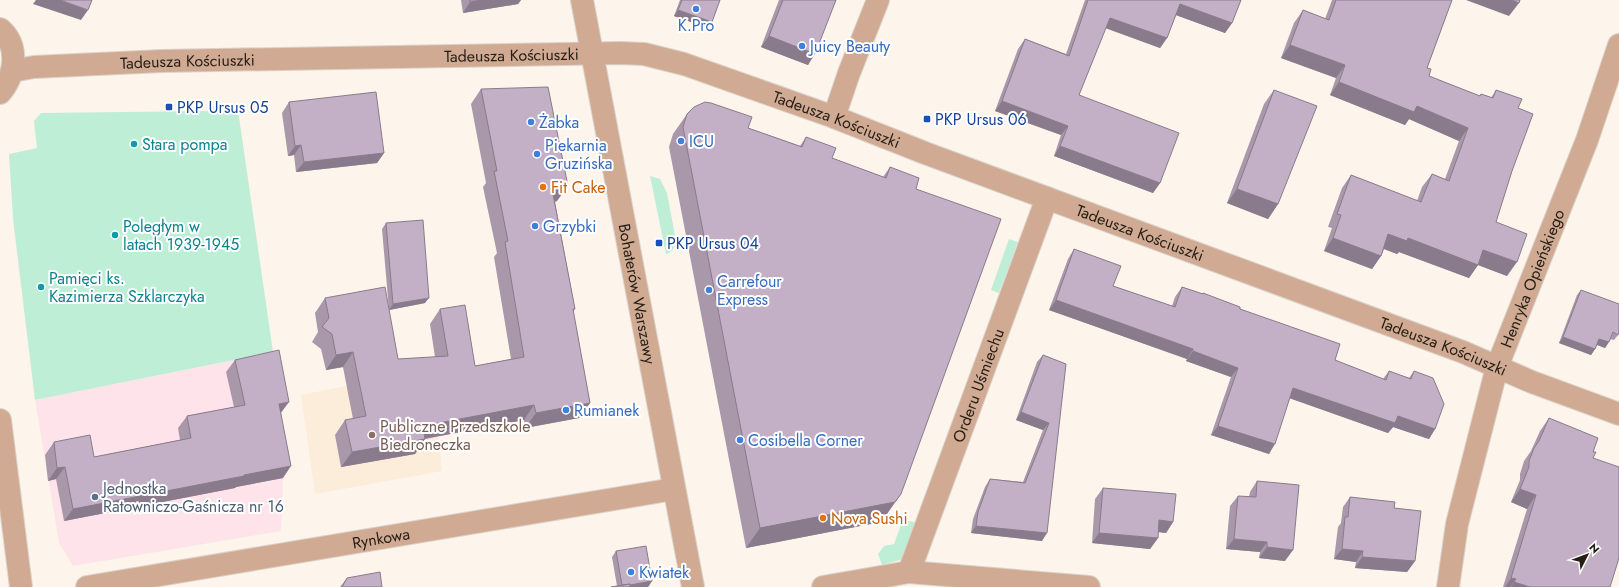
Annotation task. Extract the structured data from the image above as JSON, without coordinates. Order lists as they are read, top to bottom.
{
  "streets": {
    "street": [
      "Tadeusza Kościuszki",
      "Henryka Opieńskiego",
      "Bohaterów Warszawy",
      "Orderu Uśmiechu",
      "Rynkowa"
    ]
  },
  "crossings": [
    ["Tadeusza Kościuszki", "Henryka Opieńskiego"],
    ["Tadeusza Kościuszki", "Bohaterów Warszawy"],
    ["Tadeusza Kościuszki", "Orderu Uśmiechu"],
    ["Bohaterów Warszawy", "Rynkowa"]
  ],
  "places": {
    "other": [
      "K.Pro",
      "Juicy Beauty",
      "Żabka",
      "ICU",
      "Stara pompa",
      "Piekarnia Gruzińska",
      "Fit Cake",
      "Grzybki",
      "Poległym w latach 1939-1945",
      "Pamięci ks. Kazimierza Szklarczyka",
      "Carrefour Express",
      "Rumianek",
      "Publiczne Przedszkole Biedroneczka",
      "Cosibella Corner",
      "Jednostka Ratowniczo-Gaśnicza nr 16",
      "Nova Sushi",
      "Kwiatek"
    ],
    "transit": ["PKP Ursus 05", "PKP Ursus 06", "PKP Ursus 04"]
  },
  "north": "top right"
}
